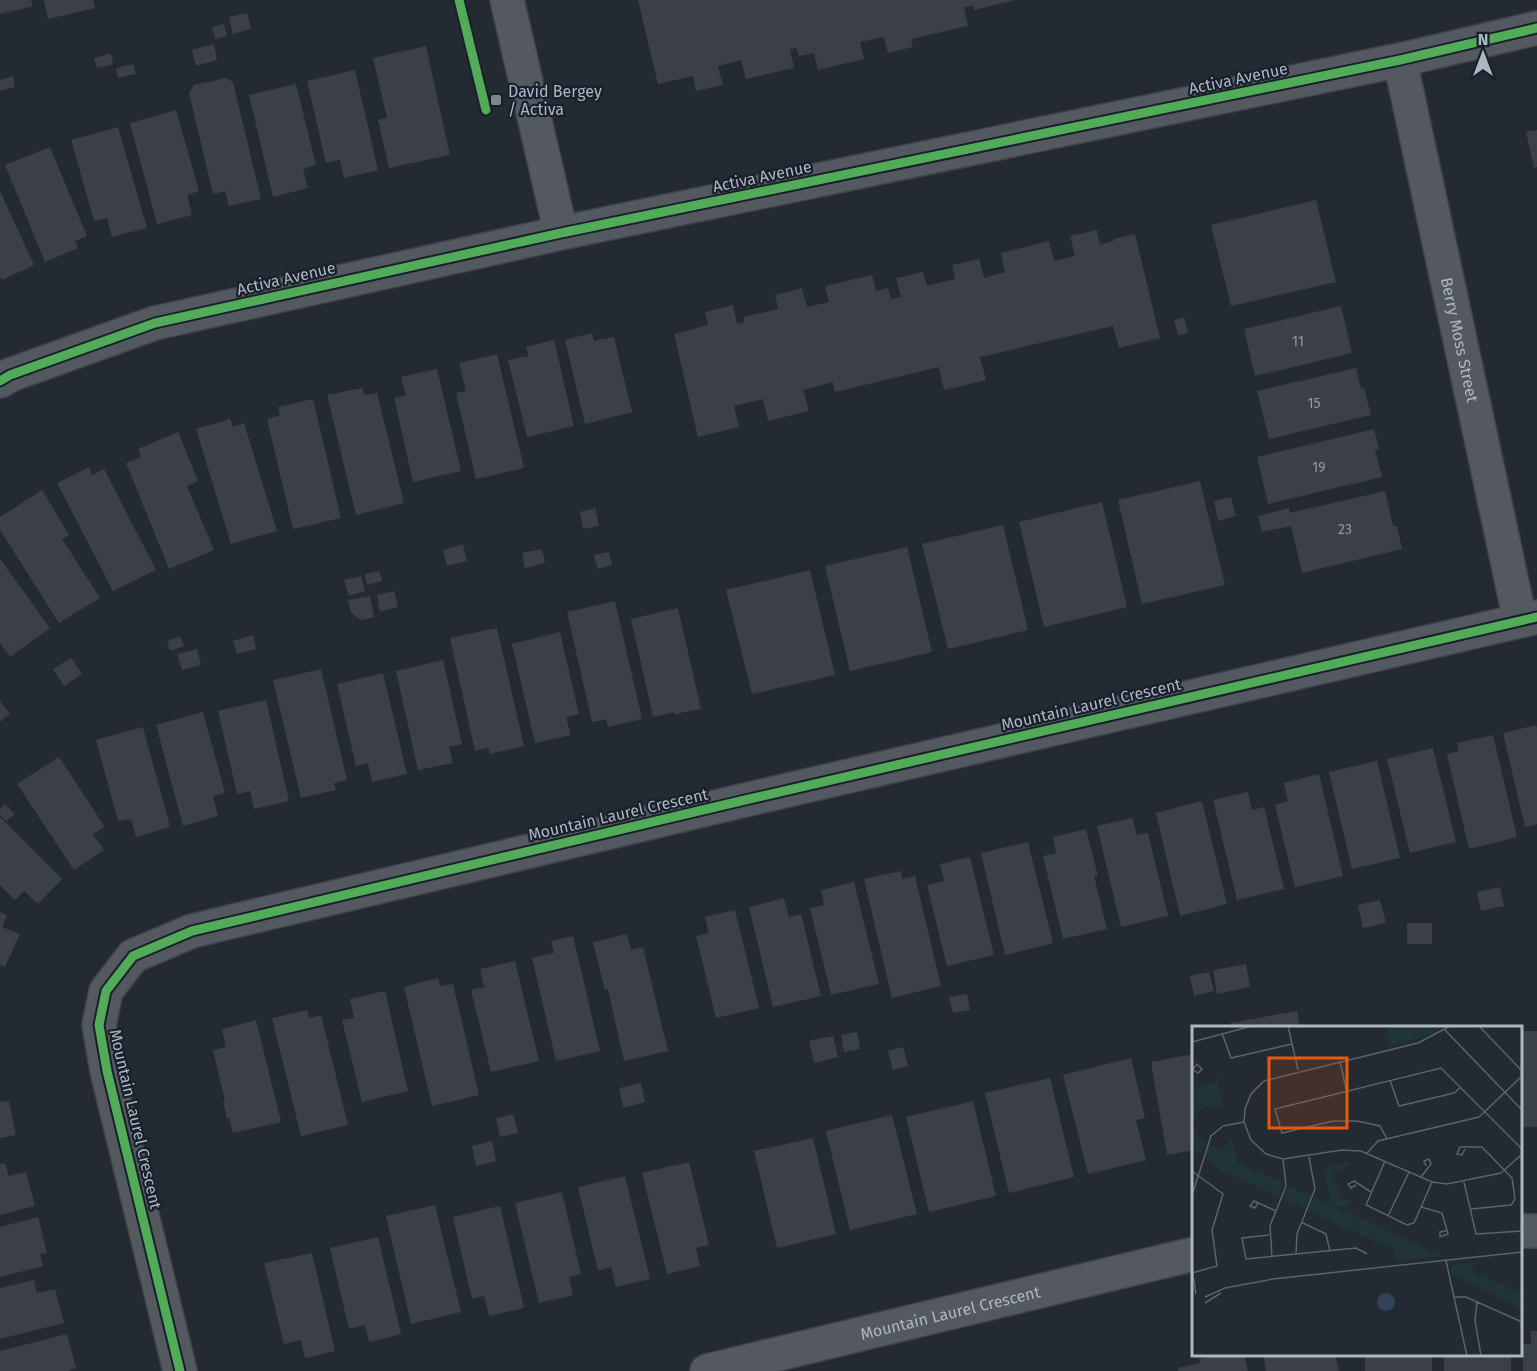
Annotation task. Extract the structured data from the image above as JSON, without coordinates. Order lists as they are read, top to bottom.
{
  "streets": {
    "street": ["Activa Avenue", "Berry Moss Street", "Mountain Laurel Crescent"]
  },
  "crossings": [
    ["Activa Avenue", "Berry Moss Street"],
    ["Berry Moss Street", "Mountain Laurel Crescent"]
  ],
  "places": {
    "transit": ["David Bergey / Activa"]
  },
  "house_numbers": [
    "11",
    "15",
    "19",
    "23"
  ],
  "north": "top"
}
